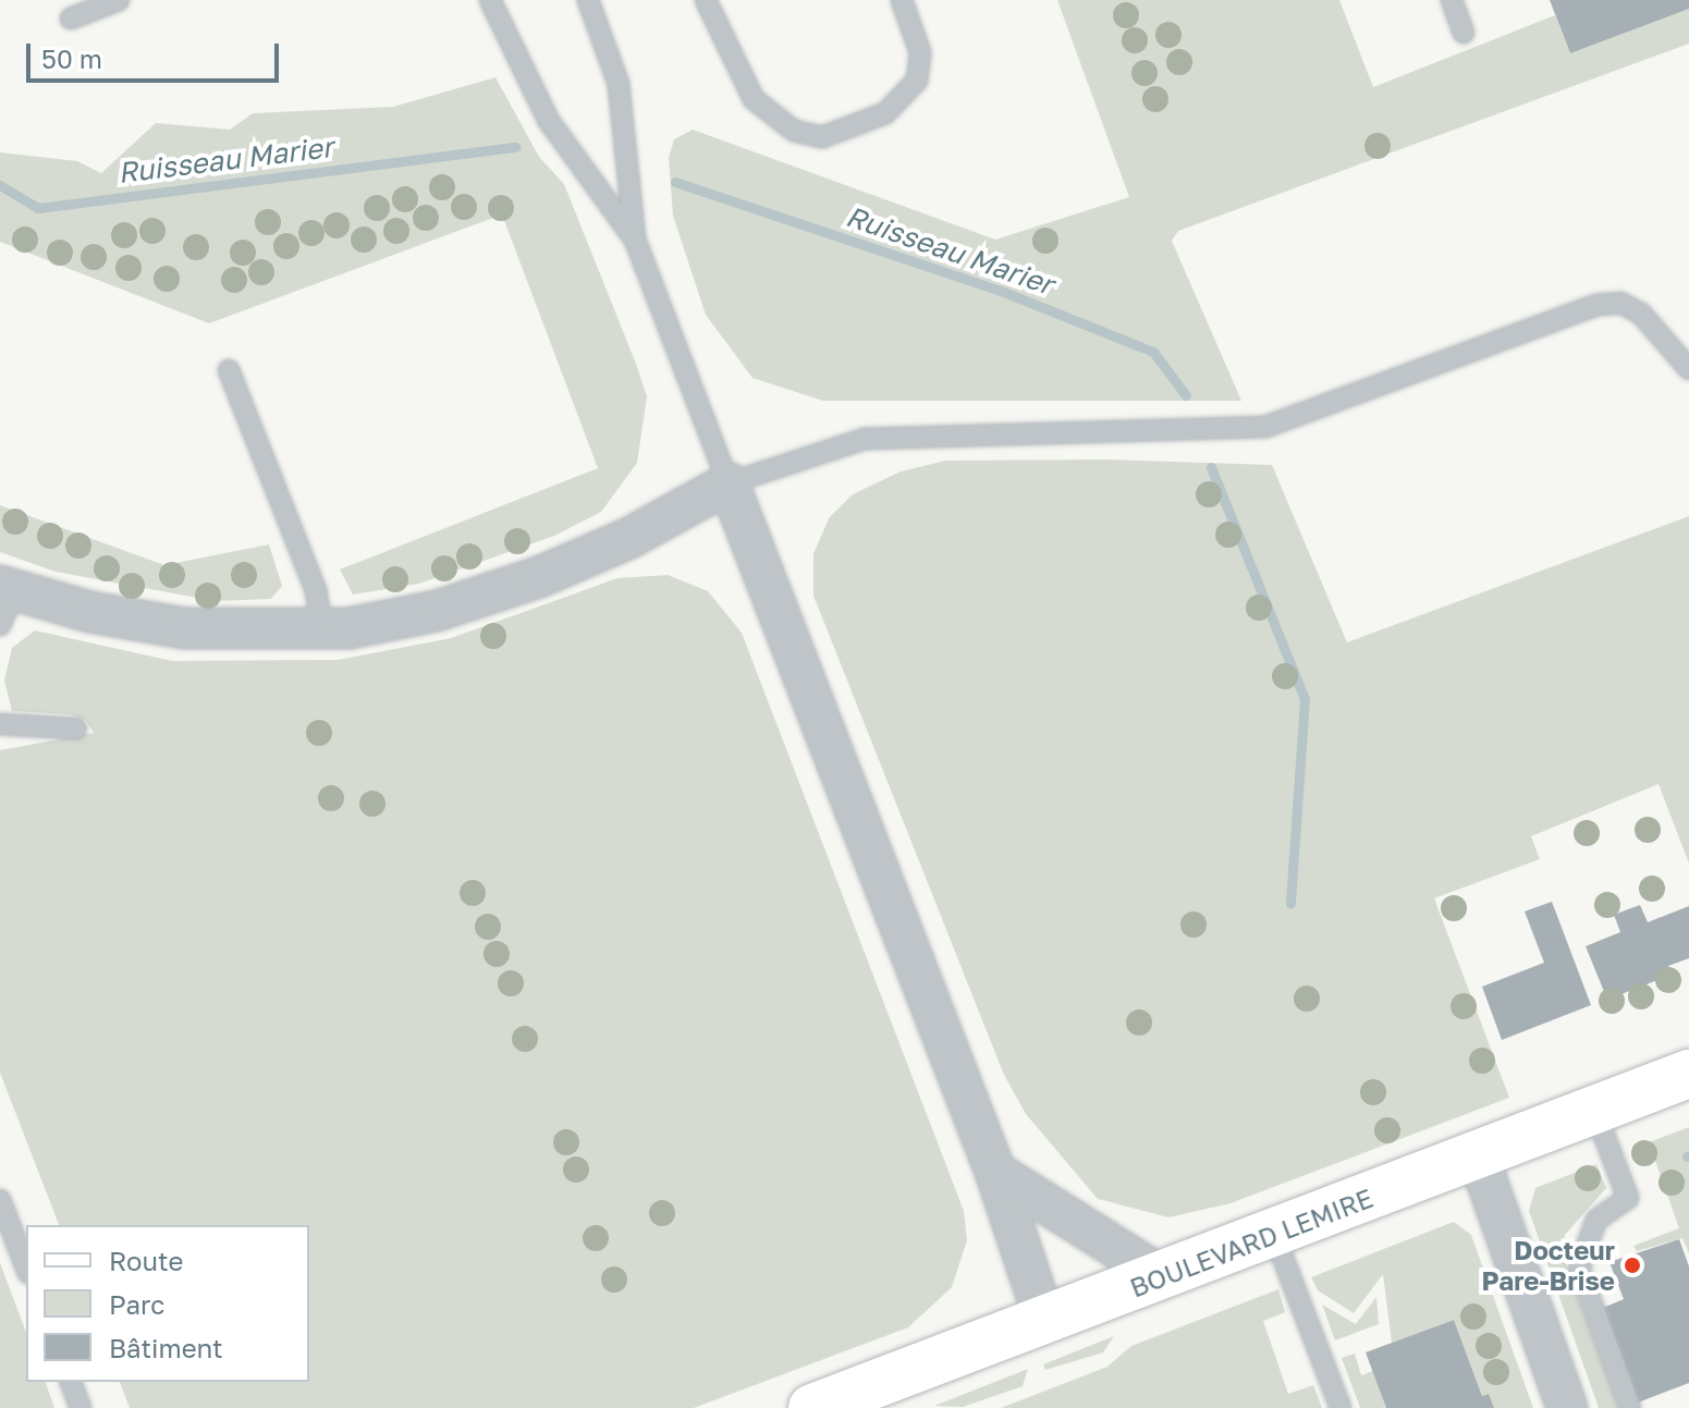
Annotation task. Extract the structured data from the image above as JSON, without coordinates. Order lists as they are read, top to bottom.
{
  "streets": {
    "main road": ["BOULEVARD LEMIRE"]
  },
  "water": ["Ruisseau Marier"],
  "places": ["Docteur Pare-Brise"],
  "legend": ["Route", "Parc", "Bâtiment"],
  "scale_bar": "50 m"
}
